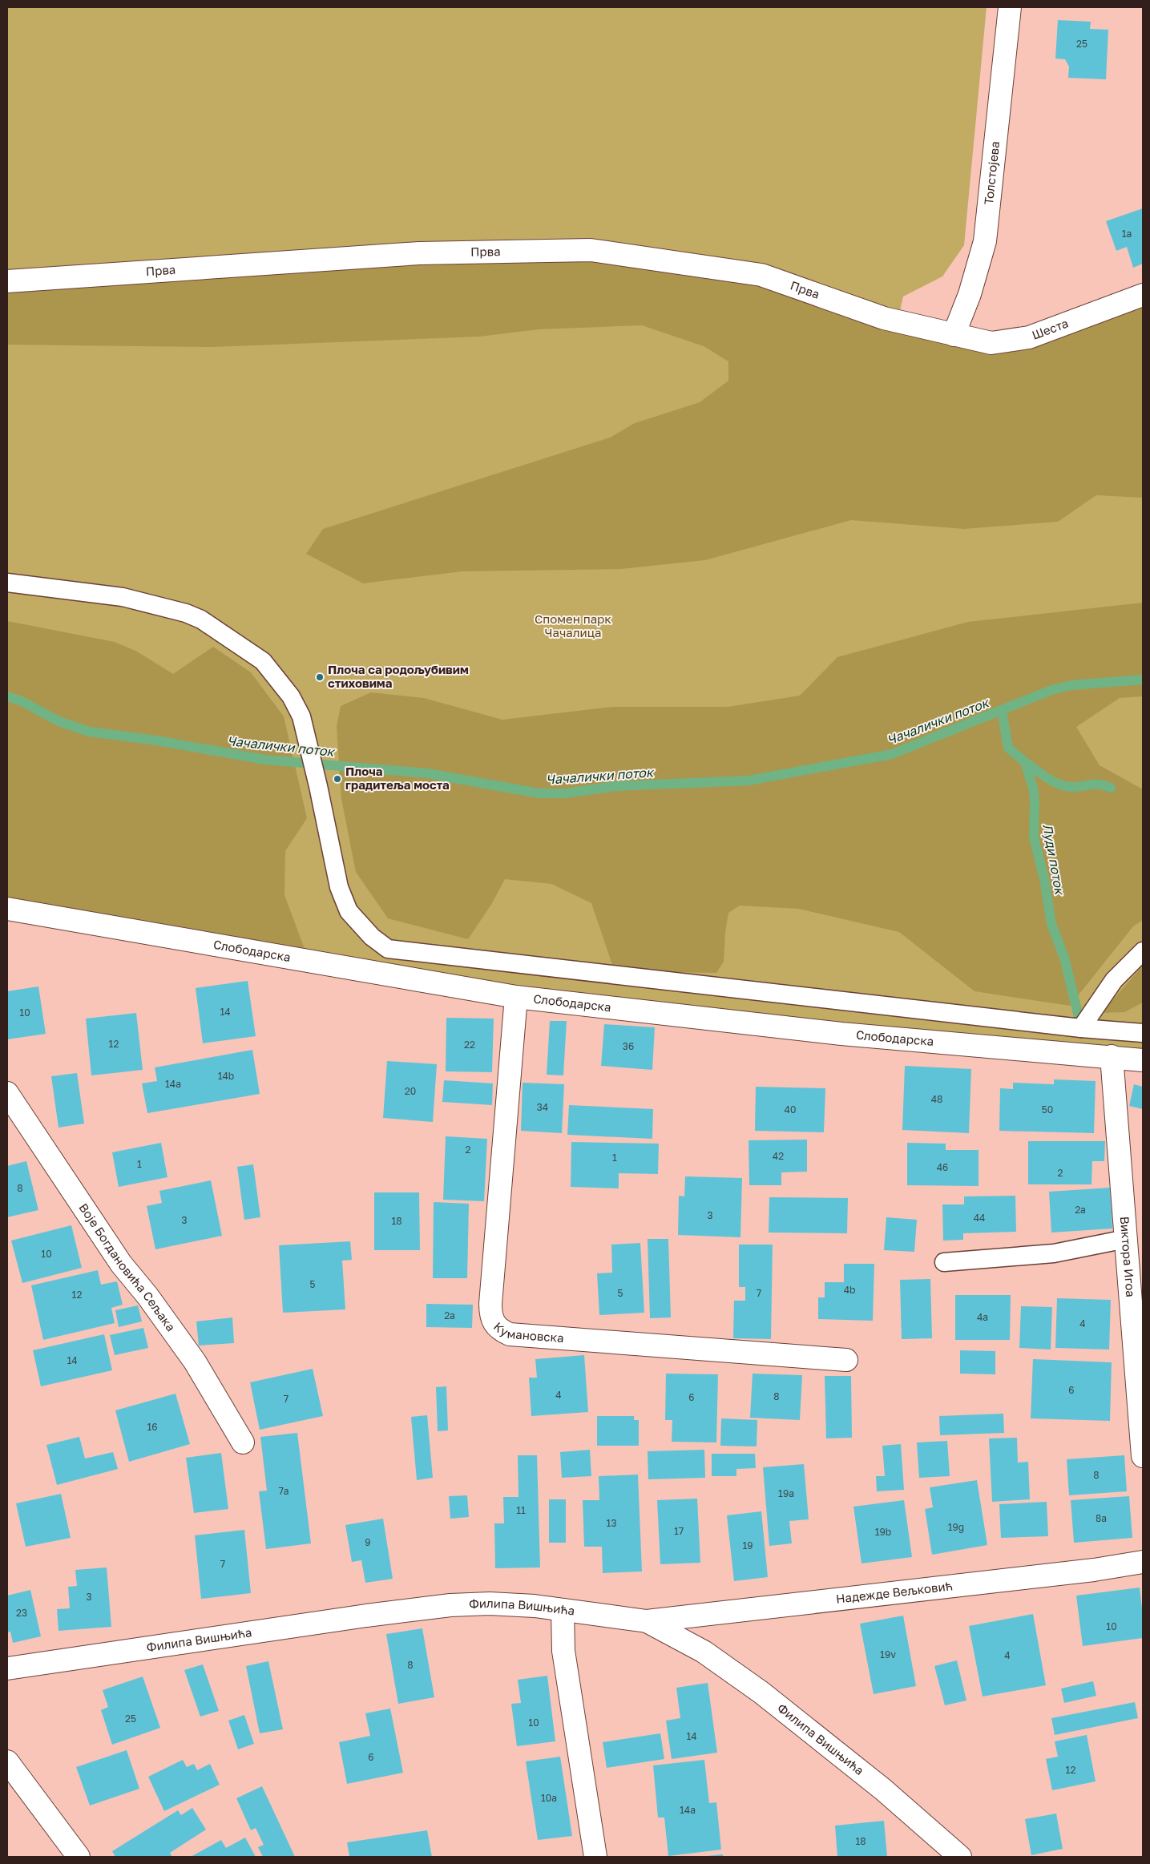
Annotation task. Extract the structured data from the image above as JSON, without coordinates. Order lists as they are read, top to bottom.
{
  "streets": {
    "street": [
      "Толстојева",
      "Прва",
      "Шеста",
      "Слободарска",
      "Виктора Игоа",
      "Воје Богдановића Сељака",
      "Кумановска",
      "Надежде Вељковић",
      "Филипа Вишњића"
    ]
  },
  "crossings": [
    ["Толстојева", "Прва"],
    ["Толстојева", "Шеста"],
    ["Прва", "Шеста"],
    ["Слободарска", "Виктора Игоа"],
    ["Слободарска", "Кумановска"],
    ["Надежде Вељковић", "Филипа Вишњића"]
  ],
  "water": ["Чачалички поток", "Луди поток"],
  "parks": ["Спомен парк Чачалица"],
  "places": ["Плоча са родољубивим стиховима", "Плоча градитеља моста"],
  "house_numbers": [
    "25",
    "1a",
    "14",
    "10",
    "12",
    "22",
    "36",
    "14b",
    "14a",
    "20",
    "48",
    "34",
    "40",
    "50",
    "2",
    "42",
    "1",
    "1",
    "46",
    "2",
    "8",
    "2a",
    "3",
    "44",
    "3",
    "18",
    "10",
    "5",
    "4b",
    "5",
    "7",
    "12",
    "2a",
    "4a",
    "4",
    "14",
    "6",
    "4",
    "8",
    "6",
    "7",
    "16",
    "8",
    "7a",
    "19a",
    "11",
    "8a",
    "13",
    "19g",
    "17",
    "19b",
    "9",
    "19",
    "7",
    "3",
    "23",
    "10",
    "19v",
    "4",
    "8",
    "25",
    "10",
    "14",
    "6",
    "12",
    "10a",
    "14a",
    "18"
  ]
}
